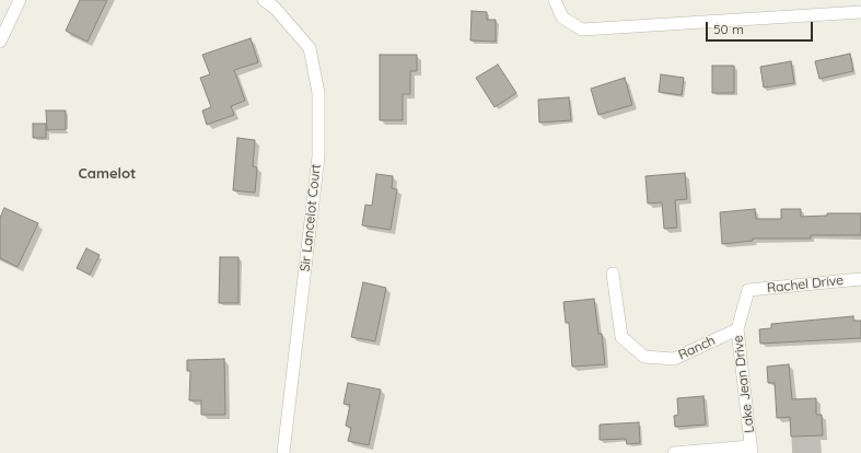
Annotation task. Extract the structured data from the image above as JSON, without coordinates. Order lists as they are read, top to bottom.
{
  "streets": {
    "street": [
      "Sir Lancelot Court",
      "Rachel Drive",
      "Ranch",
      "Lake Jean Drive"
    ]
  },
  "crossings": [
    ["Rachel Drive", "Lake Jean Drive"],
    ["Ranch", "Lake Jean Drive"]
  ],
  "districts": ["Camelot"],
  "scale_bar": "50 m"
}
